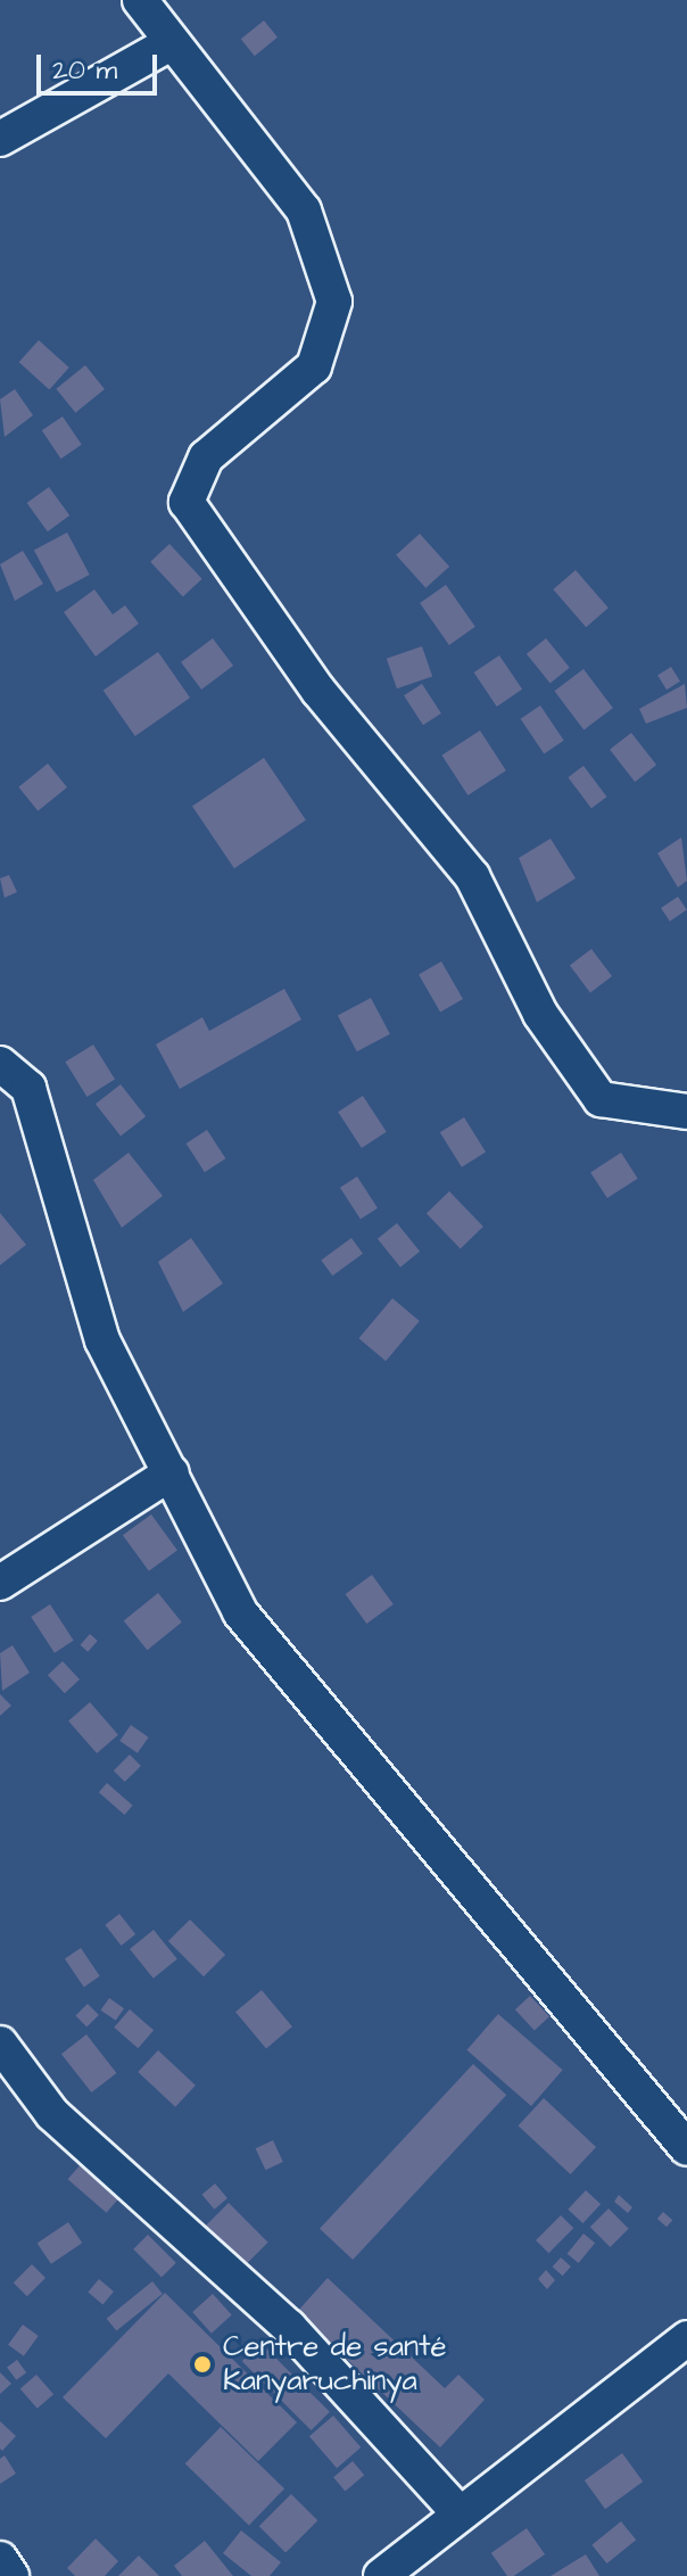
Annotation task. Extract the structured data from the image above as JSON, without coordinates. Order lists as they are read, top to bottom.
{
  "places": ["Centre de santé Kanyaruchinya"],
  "scale_bar": "20 m"
}
